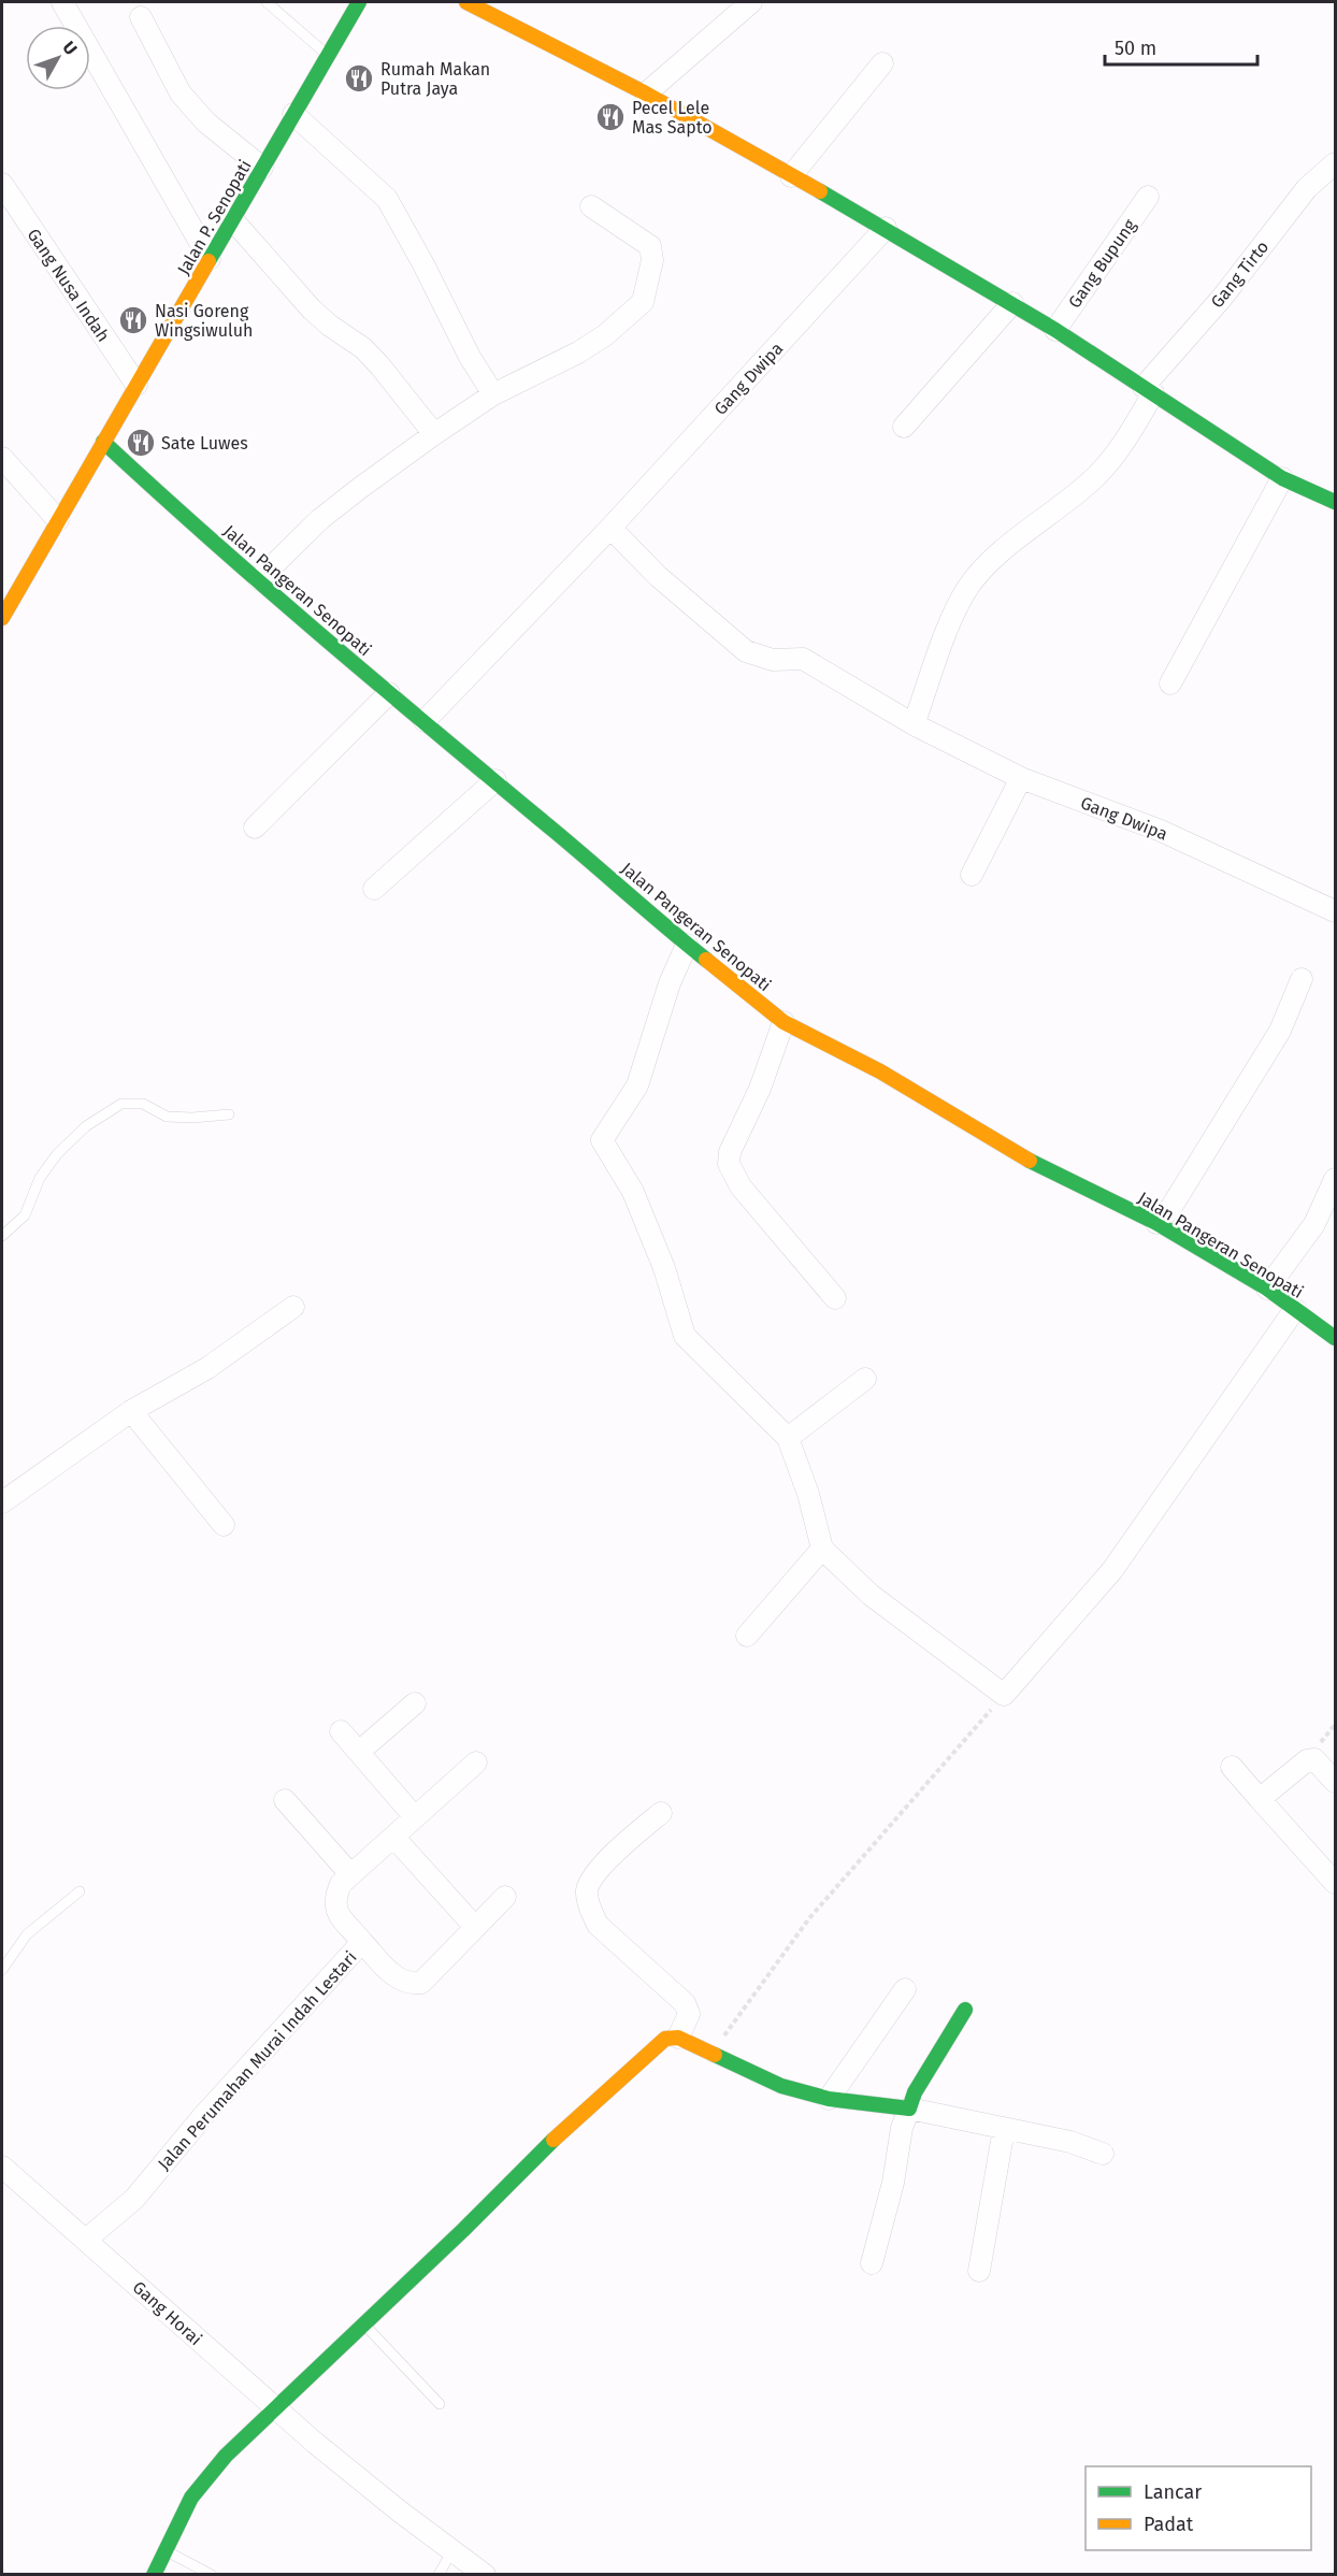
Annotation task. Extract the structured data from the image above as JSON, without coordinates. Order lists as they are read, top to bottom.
{
  "streets": {
    "street": [
      "Jalan P. Senopati",
      "Gang Bupung",
      "Gang Tirto",
      "Gang Nusa Indah",
      "Gang Dwipa",
      "Jalan Pangeran Senopati",
      "Jalan Perumahan Murai Indah Lestari",
      "Gang Horai"
    ]
  },
  "crossings": [
    ["Jalan P. Senopati", "Gang Nusa Indah"],
    ["Jalan P. Senopati", "Jalan Pangeran Senopati"],
    ["Gang Dwipa", "Jalan Pangeran Senopati"],
    ["Jalan Perumahan Murai Indah Lestari", "Gang Horai"]
  ],
  "places": {
    "restaurant": [
      "Rumah Makan Putra Jaya",
      "Pecel Lele Mas Sapto",
      "Nasi Goreng Wingsiwuluh",
      "Sate Luwes"
    ]
  },
  "legend": ["Lancar", "Padat"],
  "scale_bar": "50 m",
  "north": "top right"
}
